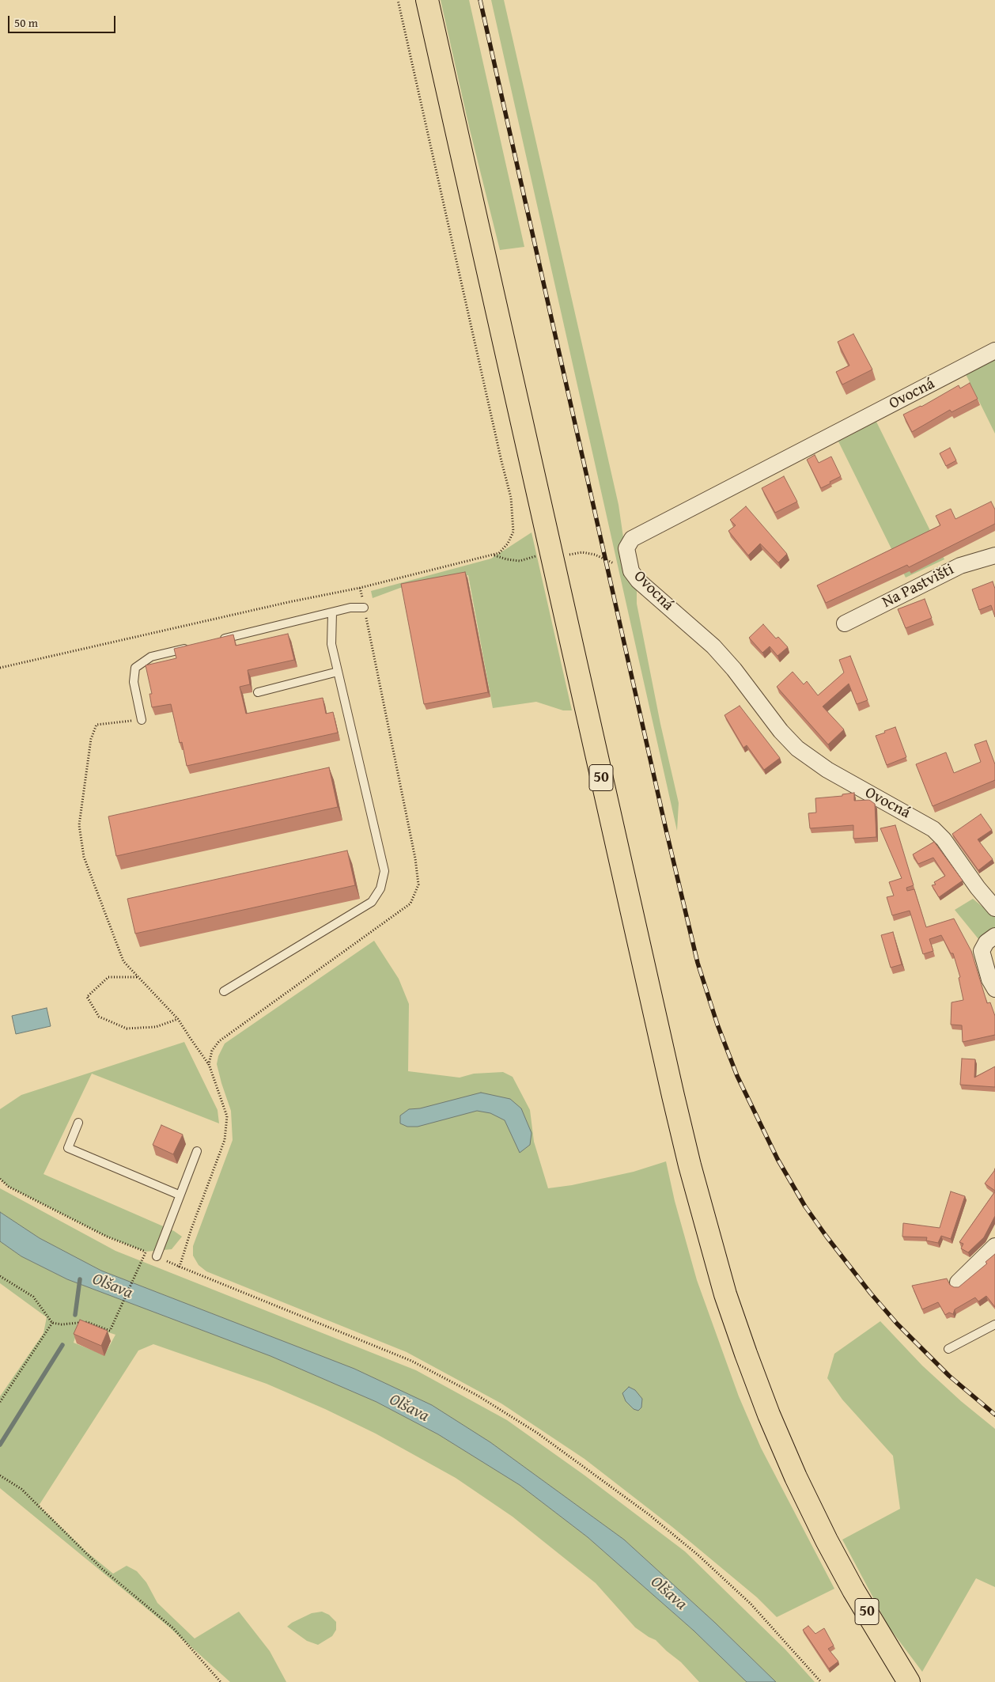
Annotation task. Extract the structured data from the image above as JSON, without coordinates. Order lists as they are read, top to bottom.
{
  "streets": {
    "main road": ["50"],
    "street": ["Ovocná", "Na Pastvišti"]
  },
  "water": ["Olšava"],
  "scale_bar": "50 m"
}
